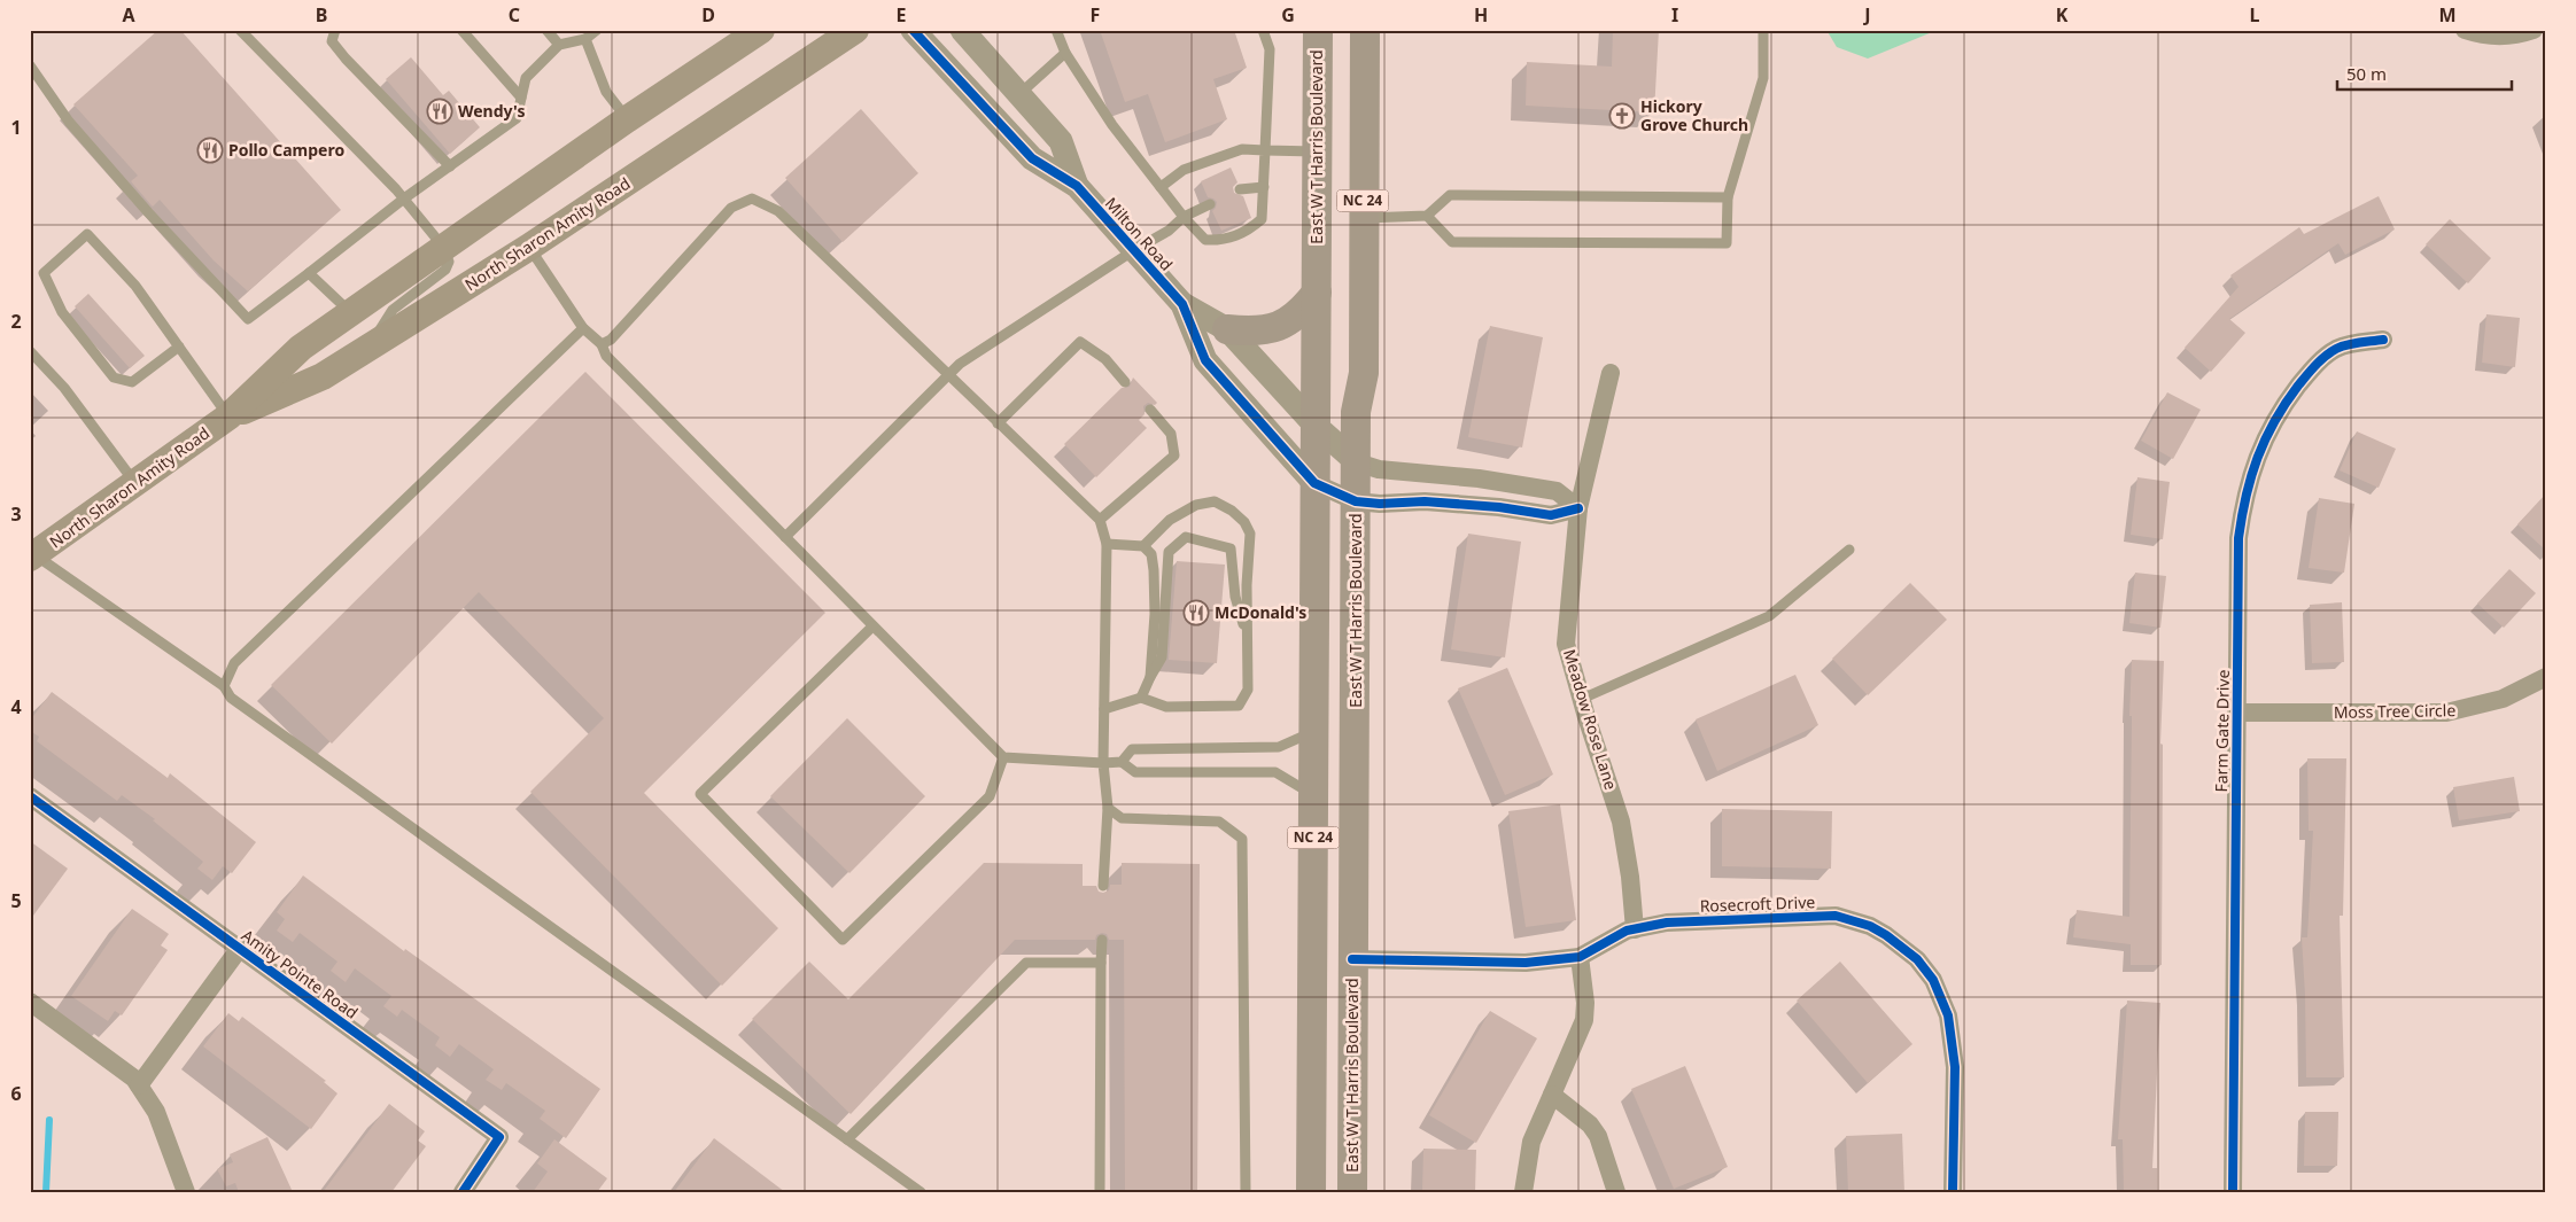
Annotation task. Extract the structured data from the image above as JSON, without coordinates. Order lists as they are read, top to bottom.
{
  "streets": {
    "main road": ["East W T Harris Boulevard", "NC 24", "North Sharon Amity Road"],
    "street": [
      "Milton Road",
      "Moss Tree Circle",
      "Meadow Rose Lane",
      "Farm Gate Drive",
      "Rosecroft Drive",
      "Amity Pointe Road"
    ]
  },
  "crossings": [
    ["East W T Harris Boulevard", "Milton Road"],
    ["East W T Harris Boulevard", "Rosecroft Drive"],
    ["Moss Tree Circle", "Farm Gate Drive"],
    ["Meadow Rose Lane", "Rosecroft Drive"]
  ],
  "places": {
    "restaurant": ["Wendy's", "Pollo Campero", "McDonald's"],
    "church": ["Hickory Grove Church"]
  },
  "scale_bar": "50 m",
  "grid": {
    "columns": [
      "A",
      "B",
      "C",
      "D",
      "E",
      "F",
      "G",
      "H",
      "I",
      "J",
      "K",
      "L",
      "M"
    ],
    "rows": [
      "1",
      "2",
      "3",
      "4",
      "5",
      "6"
    ]
  }
}
